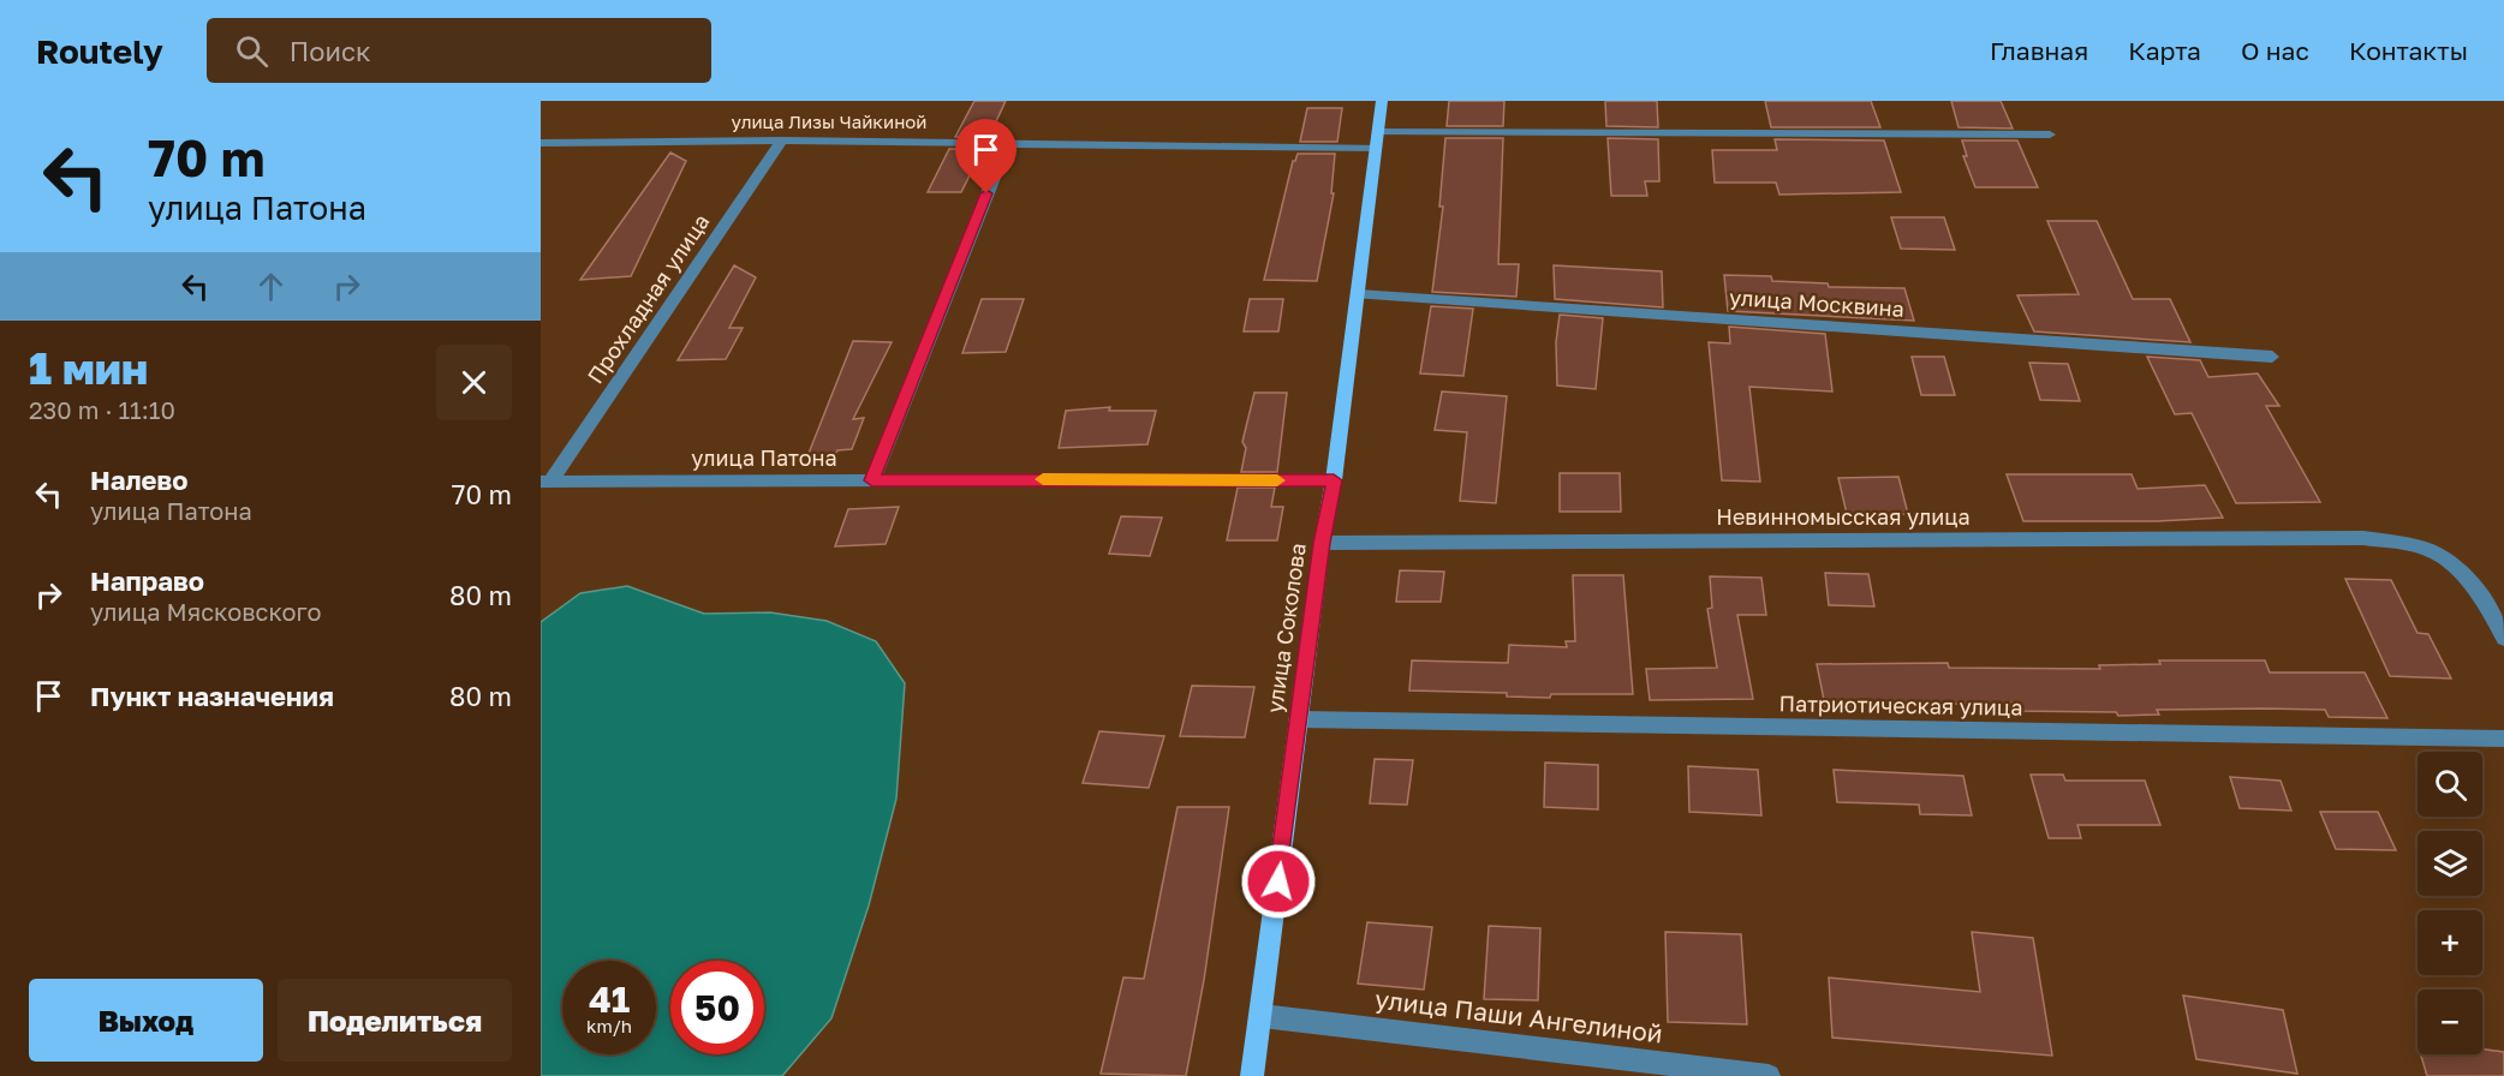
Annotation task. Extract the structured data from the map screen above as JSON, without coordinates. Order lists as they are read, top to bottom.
{
  "streets": {
    "main road": ["улица Соколова"],
    "street": [
      "улица Лизы Чайкиной",
      "Прохладная улица",
      "улица Москвина",
      "улица Патона",
      "Невинномысская улица",
      "Патриотическая улица",
      "улица Паши Ангелиной"
    ]
  },
  "crossings": [
    ["улица Лизы Чайкиной", "Прохладная улица"],
    ["улица Лизы Чайкиной", "улица Соколова"],
    ["Прохладная улица", "улица Патона"],
    ["улица Москвина", "улица Соколова"],
    ["улица Патона", "улица Соколова"],
    ["Невинномысская улица", "улица Соколова"],
    ["улица Соколова", "Патриотическая улица"],
    ["улица Соколова", "улица Паши Ангелиной"]
  ],
  "page": {
    "header": "Routely",
    "search": "Поиск",
    "nav": [
      "Главная",
      "Карта",
      "О нас",
      "Контакты"
    ],
    "turn": ["70 m", "улица Патона"],
    "heading": ["1 мин", "230 m · 11:10"],
    "list": [
      {
        "name": "Налево",
        "note": "улица Патона",
        "value": "70 m"
      },
      {
        "name": "Направо",
        "note": "улица Мясковского",
        "value": "80 m"
      },
      {
        "name": "Пункт назначения",
        "value": "80 m"
      }
    ],
    "map_buttons": ["+", "−"],
    "speed": "41 km/h",
    "limit": "50",
    "buttons": ["Выход", "Поделиться"]
  }
}
